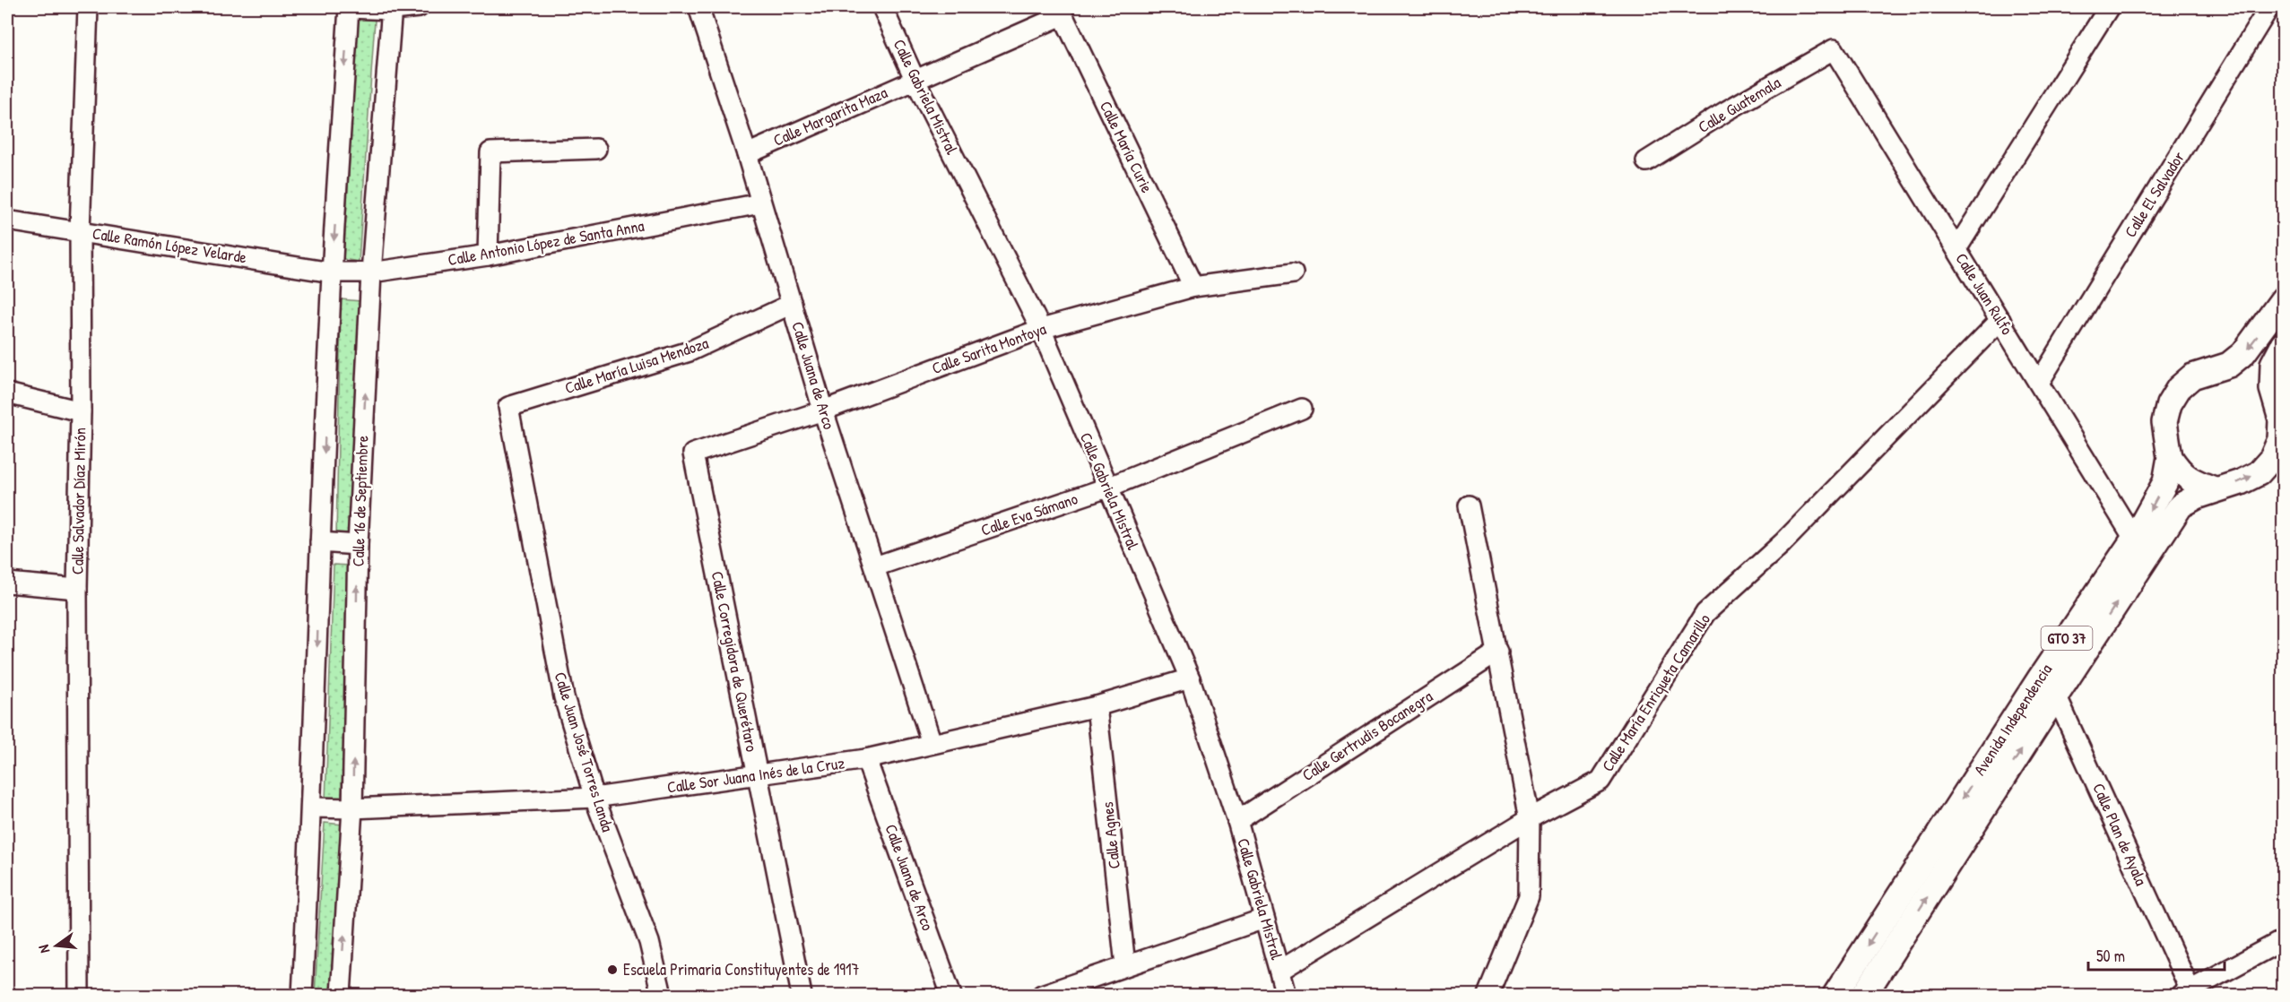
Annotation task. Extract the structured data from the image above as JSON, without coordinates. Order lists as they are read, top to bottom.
{
  "streets": {
    "main road": ["GTO 37", "Avenida Independencia"],
    "street": [
      "Calle Gabriela Mistral",
      "Calle Guatemala",
      "Calle Margarita Maza",
      "Calle María Curie",
      "Calle El Salvador",
      "Calle Antonio López de Santa Anna",
      "Calle Ramón López Velarde",
      "Calle Juan Rulfo",
      "Calle Sarita Montoya",
      "Calle María Luisa Mendoza",
      "Calle Juana de Arco",
      "Calle Salvador Díaz Mirón",
      "Calle 16 de Septiembre",
      "Calle Eva Sámano",
      "Calle Corregidora de Querétaro",
      "Calle María Enriqueta Camarillo",
      "Calle Gertrudis Bocanegra",
      "Calle Juan José Torres Landa",
      "Calle Sor Juana Inés de la Cruz",
      "Calle Plan de Ayala",
      "Calle Agnes"
    ]
  },
  "crossings": [
    ["Calle Gabriela Mistral", "Calle Margarita Maza"],
    ["Calle Gabriela Mistral", "Calle Sarita Montoya"],
    ["Calle Gabriela Mistral", "Calle Eva Sámano"],
    ["Calle Gabriela Mistral", "Calle María Enriqueta Camarillo"],
    ["Calle Gabriela Mistral", "Calle Gertrudis Bocanegra"],
    ["Calle Gabriela Mistral", "Calle Sor Juana Inés de la Cruz"],
    ["Calle Guatemala", "Calle Juan Rulfo"],
    ["Calle Margarita Maza", "Calle María Curie"],
    ["Calle Margarita Maza", "Calle Juana de Arco"],
    ["Calle María Curie", "Calle Sarita Montoya"],
    ["Calle El Salvador", "Calle Juan Rulfo"],
    ["Calle Antonio López de Santa Anna", "Calle Ramón López Velarde"],
    ["Calle Antonio López de Santa Anna", "Calle Juana de Arco"],
    ["Calle Antonio López de Santa Anna", "Calle 16 de Septiembre"],
    ["Calle Ramón López Velarde", "Calle Salvador Díaz Mirón"],
    ["Calle Juan Rulfo", "Calle María Enriqueta Camarillo"],
    ["Calle Juan Rulfo", "Avenida Independencia"],
    ["Calle Sarita Montoya", "Calle Juana de Arco"],
    ["Calle Sarita Montoya", "Calle Corregidora de Querétaro"],
    ["Calle María Luisa Mendoza", "Calle Juana de Arco"],
    ["Calle María Luisa Mendoza", "Calle Juan José Torres Landa"],
    ["Calle Juana de Arco", "Calle Eva Sámano"],
    ["Calle Juana de Arco", "Calle Sor Juana Inés de la Cruz"],
    ["Calle 16 de Septiembre", "Calle Sor Juana Inés de la Cruz"],
    ["Calle Corregidora de Querétaro", "Calle Sor Juana Inés de la Cruz"],
    ["Avenida Independencia", "Calle Plan de Ayala"],
    ["Calle Juan José Torres Landa", "Calle Sor Juana Inés de la Cruz"],
    ["Calle Sor Juana Inés de la Cruz", "Calle Agnes"]
  ],
  "places": ["Escuela Primaria Constituyentes de 1917"],
  "scale_bar": "50 m",
  "north": "left"
}
